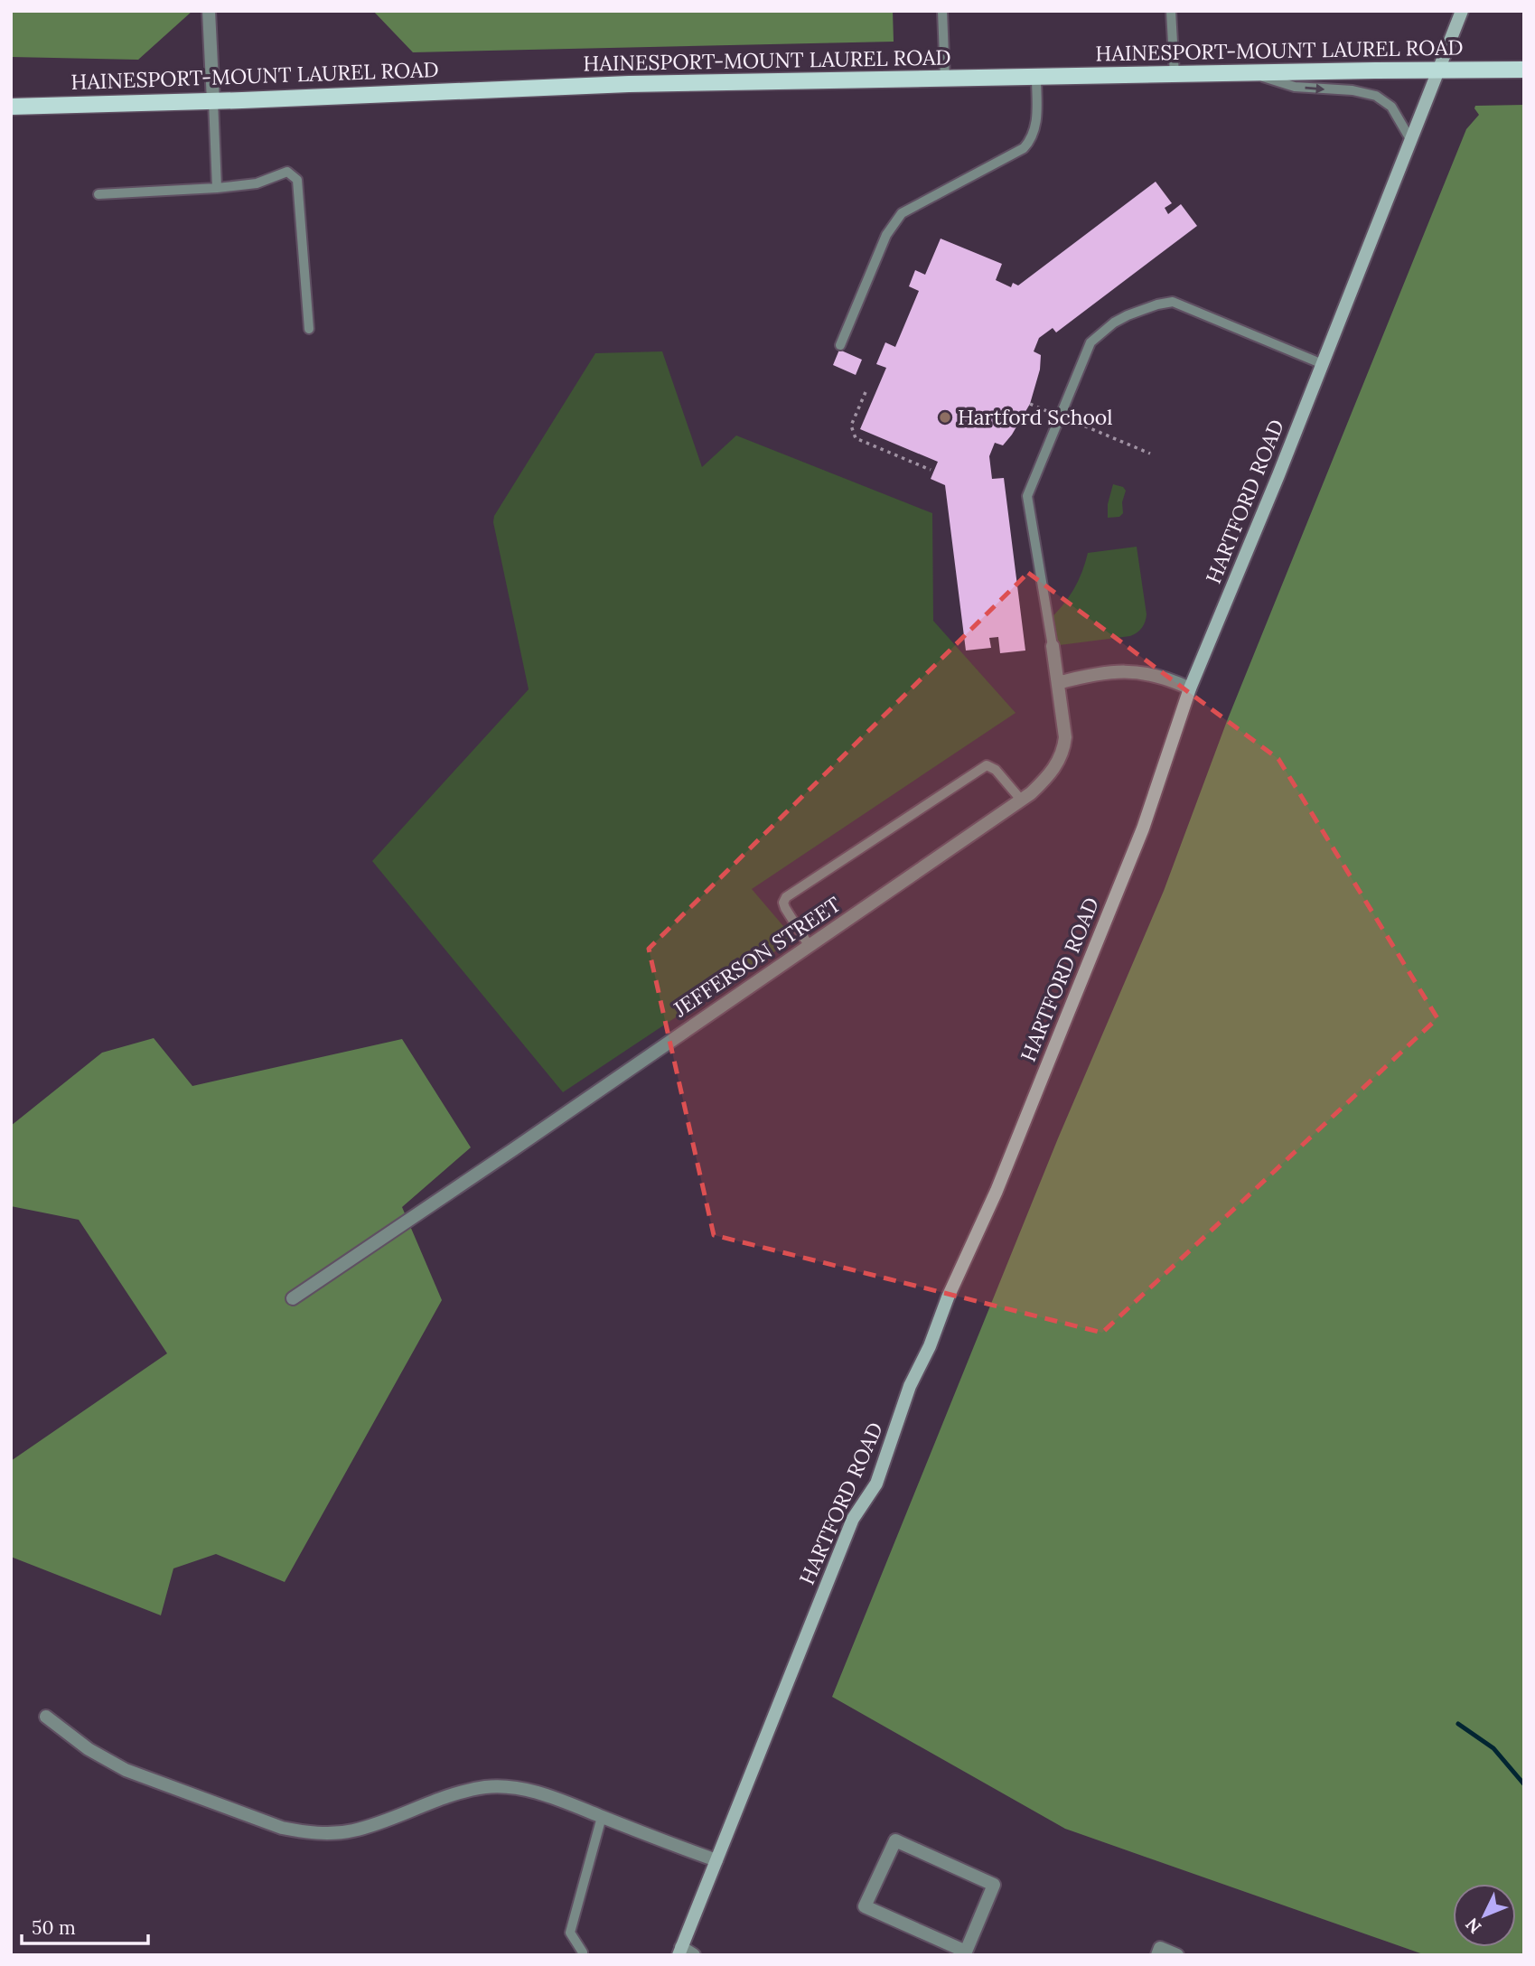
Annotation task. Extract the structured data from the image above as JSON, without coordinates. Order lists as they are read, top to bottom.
{
  "streets": {
    "main road": ["HAINESPORT-MOUNT LAUREL ROAD"],
    "street": ["HARTFORD ROAD", "JEFFERSON STREET"]
  },
  "crossings": [
    ["HAINESPORT-MOUNT LAUREL ROAD", "HARTFORD ROAD"]
  ],
  "places": ["Hartford School"],
  "scale_bar": "50 m",
  "north": "bottom left"
}
